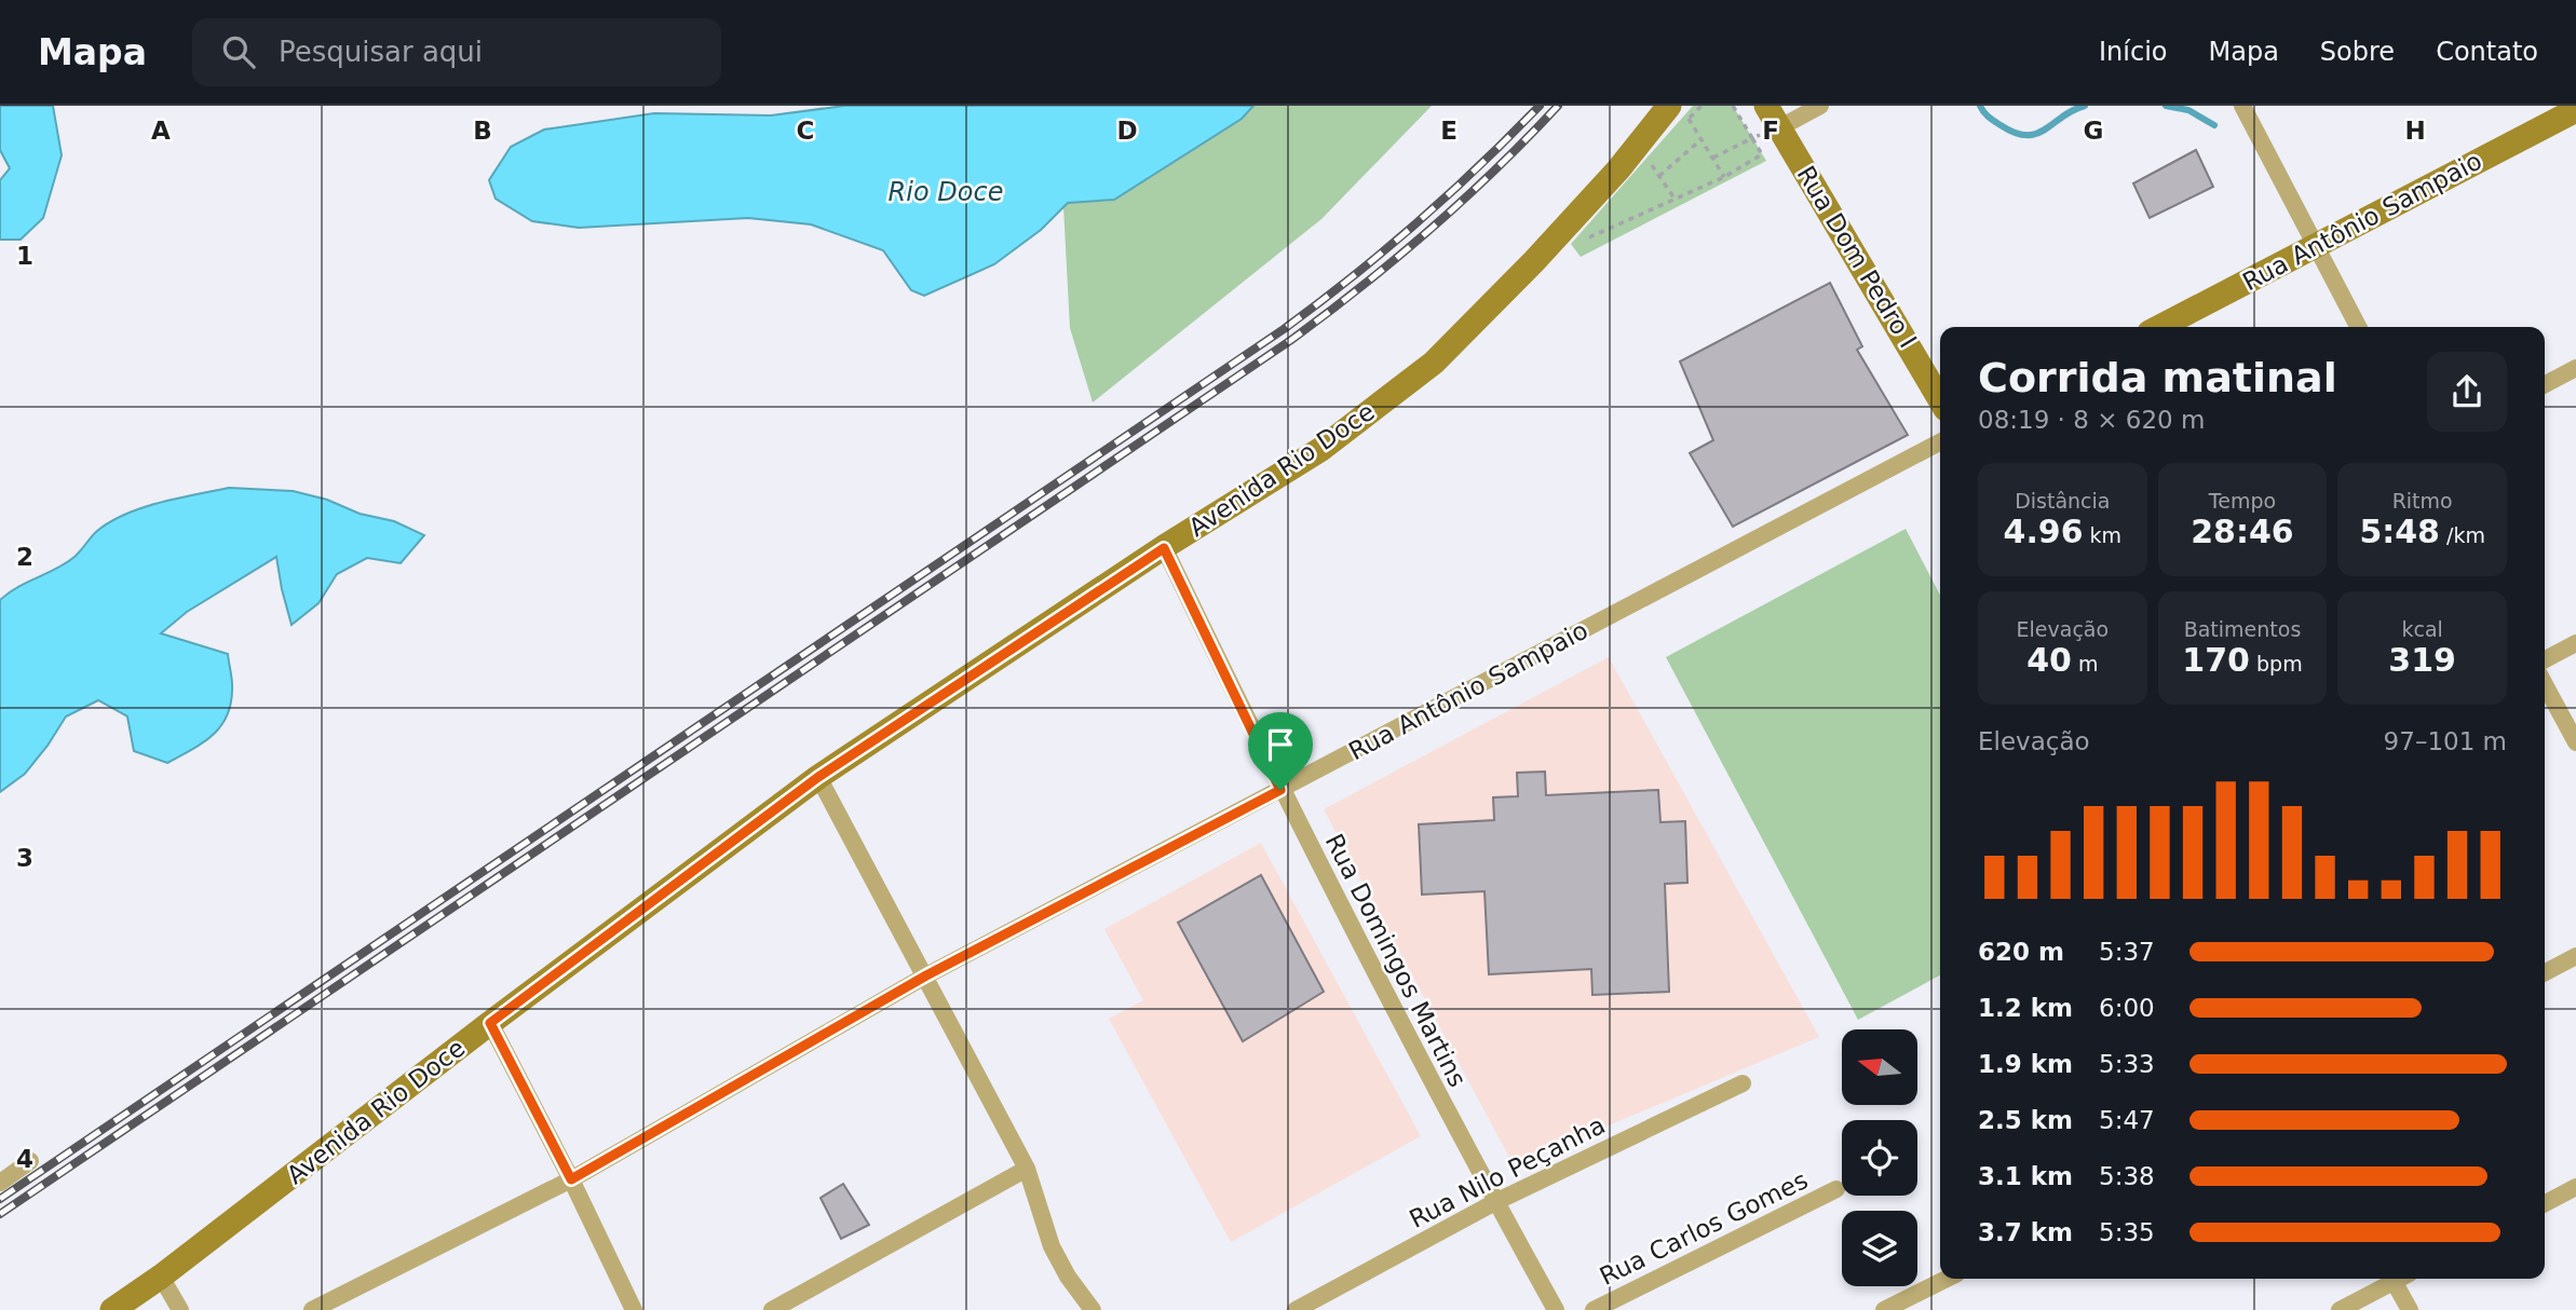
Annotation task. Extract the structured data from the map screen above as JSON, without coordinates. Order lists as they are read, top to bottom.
{
  "streets": {
    "street": [
      "Rua Antônio Sampaio",
      "Rua Dom Pedro I",
      "Avenida Rio Doce",
      "Rua Domingos Martins",
      "Rua Nilo Peçanha",
      "Rua Carlos Gomes"
    ]
  },
  "crossings": [
    ["Rua Antônio Sampaio", "Rua Domingos Martins"],
    ["Avenida Rio Doce", "Rua Domingos Martins"],
    ["Rua Domingos Martins", "Rua Nilo Peçanha"]
  ],
  "water": ["Rio Doce"],
  "north": "left",
  "page": {
    "header": "Mapa",
    "search": "Pesquisar aqui",
    "nav": [
      "Início",
      "Mapa",
      "Sobre",
      "Contato"
    ],
    "heading": ["Corrida matinal", "08:19 · 8 × 620 m"],
    "stats": [
      ["Distância", "4.96 km"],
      ["Tempo", "28:46"],
      ["Ritmo", "5:48 /km"],
      ["Elevação", "40 m"],
      ["Batimentos", "170 bpm"],
      ["kcal", "319"]
    ],
    "chart": ["Elevação", "97–101 m"],
    "list": [
      {
        "name": "620 m",
        "note": "5:37"
      },
      {
        "name": "1.2 km",
        "note": "6:00"
      },
      {
        "name": "1.9 km",
        "note": "5:33"
      },
      {
        "name": "2.5 km",
        "note": "5:47"
      },
      {
        "name": "3.1 km",
        "note": "5:38"
      },
      {
        "name": "3.7 km",
        "note": "5:35"
      }
    ]
  },
  "grid": {
    "columns": [
      "A",
      "B",
      "C",
      "D",
      "E",
      "F",
      "G",
      "H"
    ],
    "rows": [
      "1",
      "2",
      "3",
      "4"
    ]
  }
}
